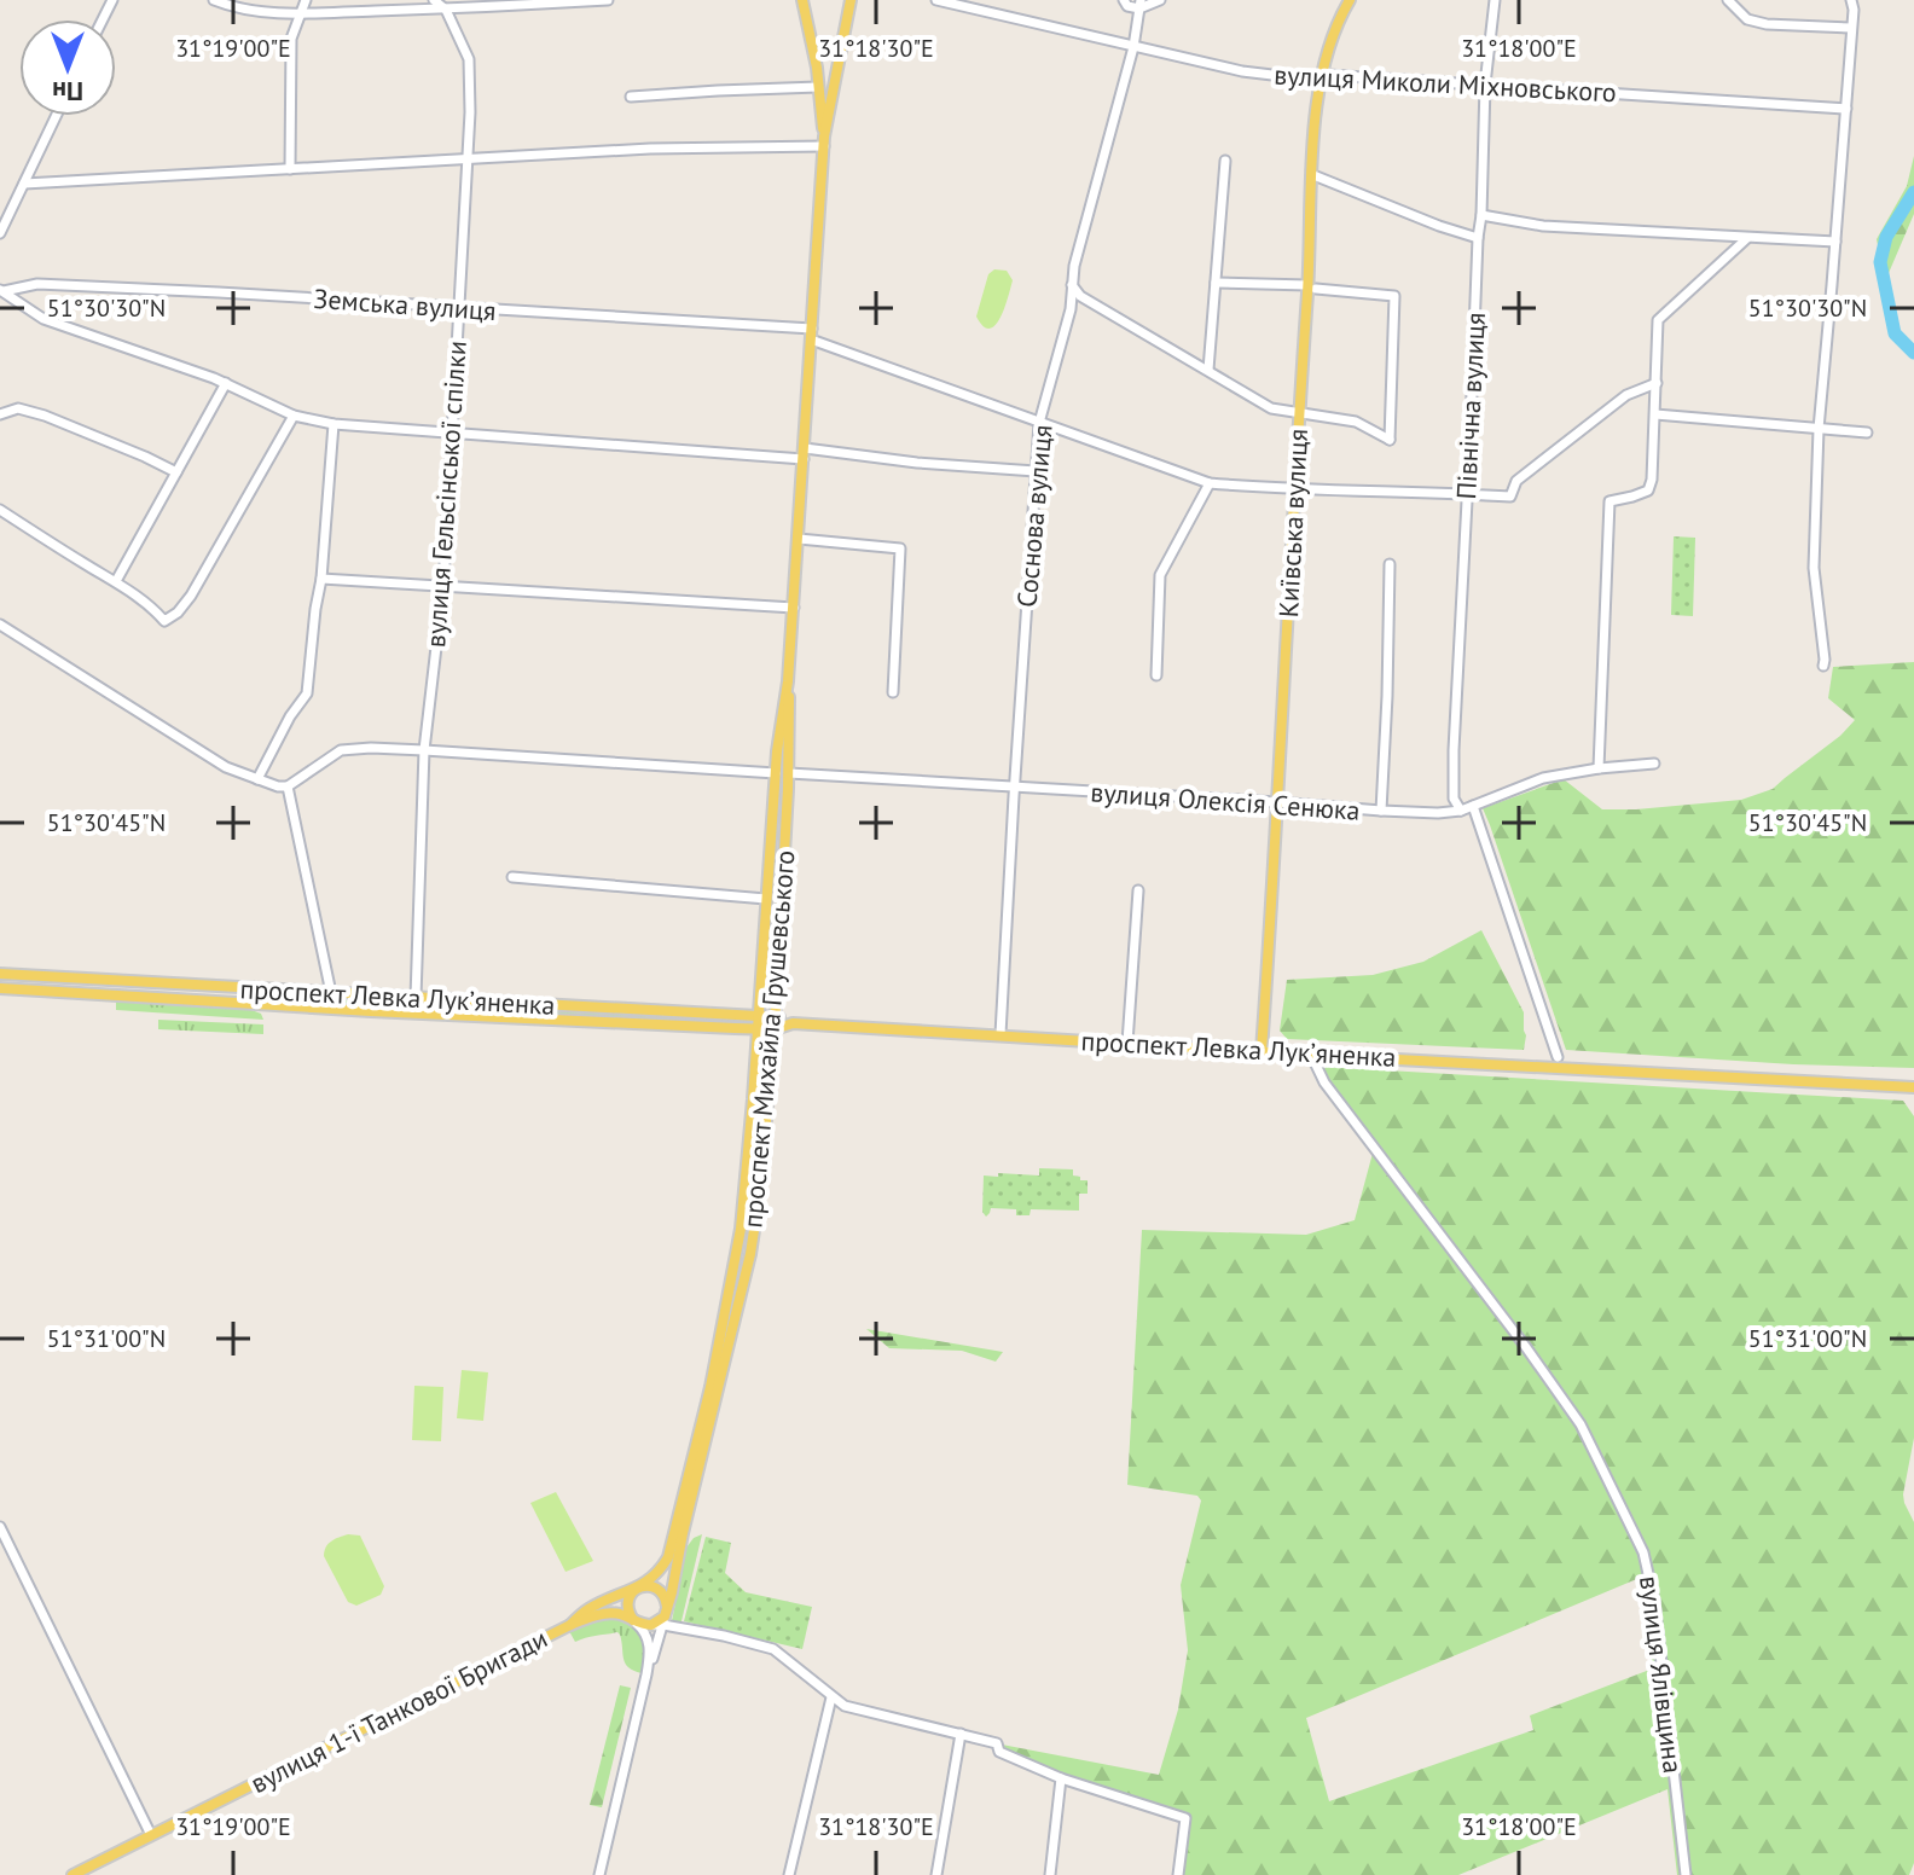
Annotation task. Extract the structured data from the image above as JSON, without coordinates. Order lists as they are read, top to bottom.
{
  "streets": {
    "main road": [
      "Київська вулиця",
      "проспект Левка Лукʼяненка",
      "проспект Михайла Грушевського",
      "вулиця 1-ї Танкової Бригади"
    ],
    "street": [
      "вулиця Миколи Міхновського",
      "Земська вулиця",
      "Північна вулиця",
      "вулиця Гельсінської спілки",
      "Соснова вулиця",
      "вулиця Олексія Сенюка",
      "вулиця Ялівщина"
    ]
  },
  "crossings": [
    ["вулиця Миколи Міхновського", "Північна вулиця"],
    ["вулиця Миколи Міхновського", "Соснова вулиця"],
    ["вулиця Миколи Міхновського", "Київська вулиця"],
    ["Земська вулиця", "Північна вулиця"],
    ["Земська вулиця", "вулиця Гельсінської спілки"],
    ["Земська вулиця", "Соснова вулиця"],
    ["Земська вулиця", "Київська вулиця"],
    ["Земська вулиця", "проспект Михайла Грушевського"],
    ["Північна вулиця", "вулиця Олексія Сенюка"],
    ["вулиця Гельсінської спілки", "проспект Левка Лукʼяненка"],
    ["Соснова вулиця", "вулиця Олексія Сенюка"],
    ["Соснова вулиця", "проспект Левка Лукʼяненка"],
    ["Київська вулиця", "вулиця Олексія Сенюка"],
    ["Київська вулиця", "проспект Левка Лукʼяненка"],
    ["вулиця Олексія Сенюка", "проспект Михайла Грушевського"],
    ["проспект Левка Лукʼяненка", "проспект Михайла Грушевського"],
    ["проспект Левка Лукʼяненка", "вулиця Ялівщина"],
    ["проспект Михайла Грушевського", "вулиця 1-ї Танкової Бригади"]
  ],
  "north": "bottom",
  "coordinates": [
    "31°19'00\"E",
    "31°18'30\"E",
    "31°18'00\"E",
    "51°30'30\"N",
    "51°30'45\"N",
    "51°31'00\"N"
  ]
}
